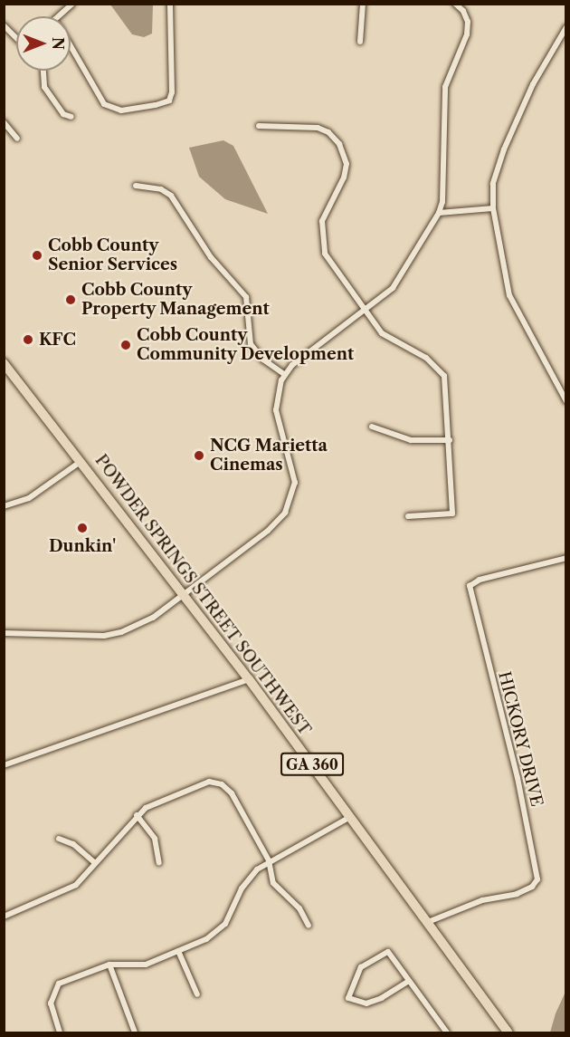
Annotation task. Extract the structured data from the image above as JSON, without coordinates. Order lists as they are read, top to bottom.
{
  "streets": {
    "main road": ["POWDER SPRINGS STREET SOUTHWEST", "GA 360"],
    "street": ["HICKORY DRIVE"]
  },
  "crossings": [
    ["POWDER SPRINGS STREET SOUTHWEST", "HICKORY DRIVE"]
  ],
  "places": [
    "Cobb County Senior Services",
    "Cobb County Property Management",
    "KFC",
    "Cobb County Community Development",
    "NCG Marietta Cinemas",
    "Dunkin'"
  ],
  "north": "right"
}
